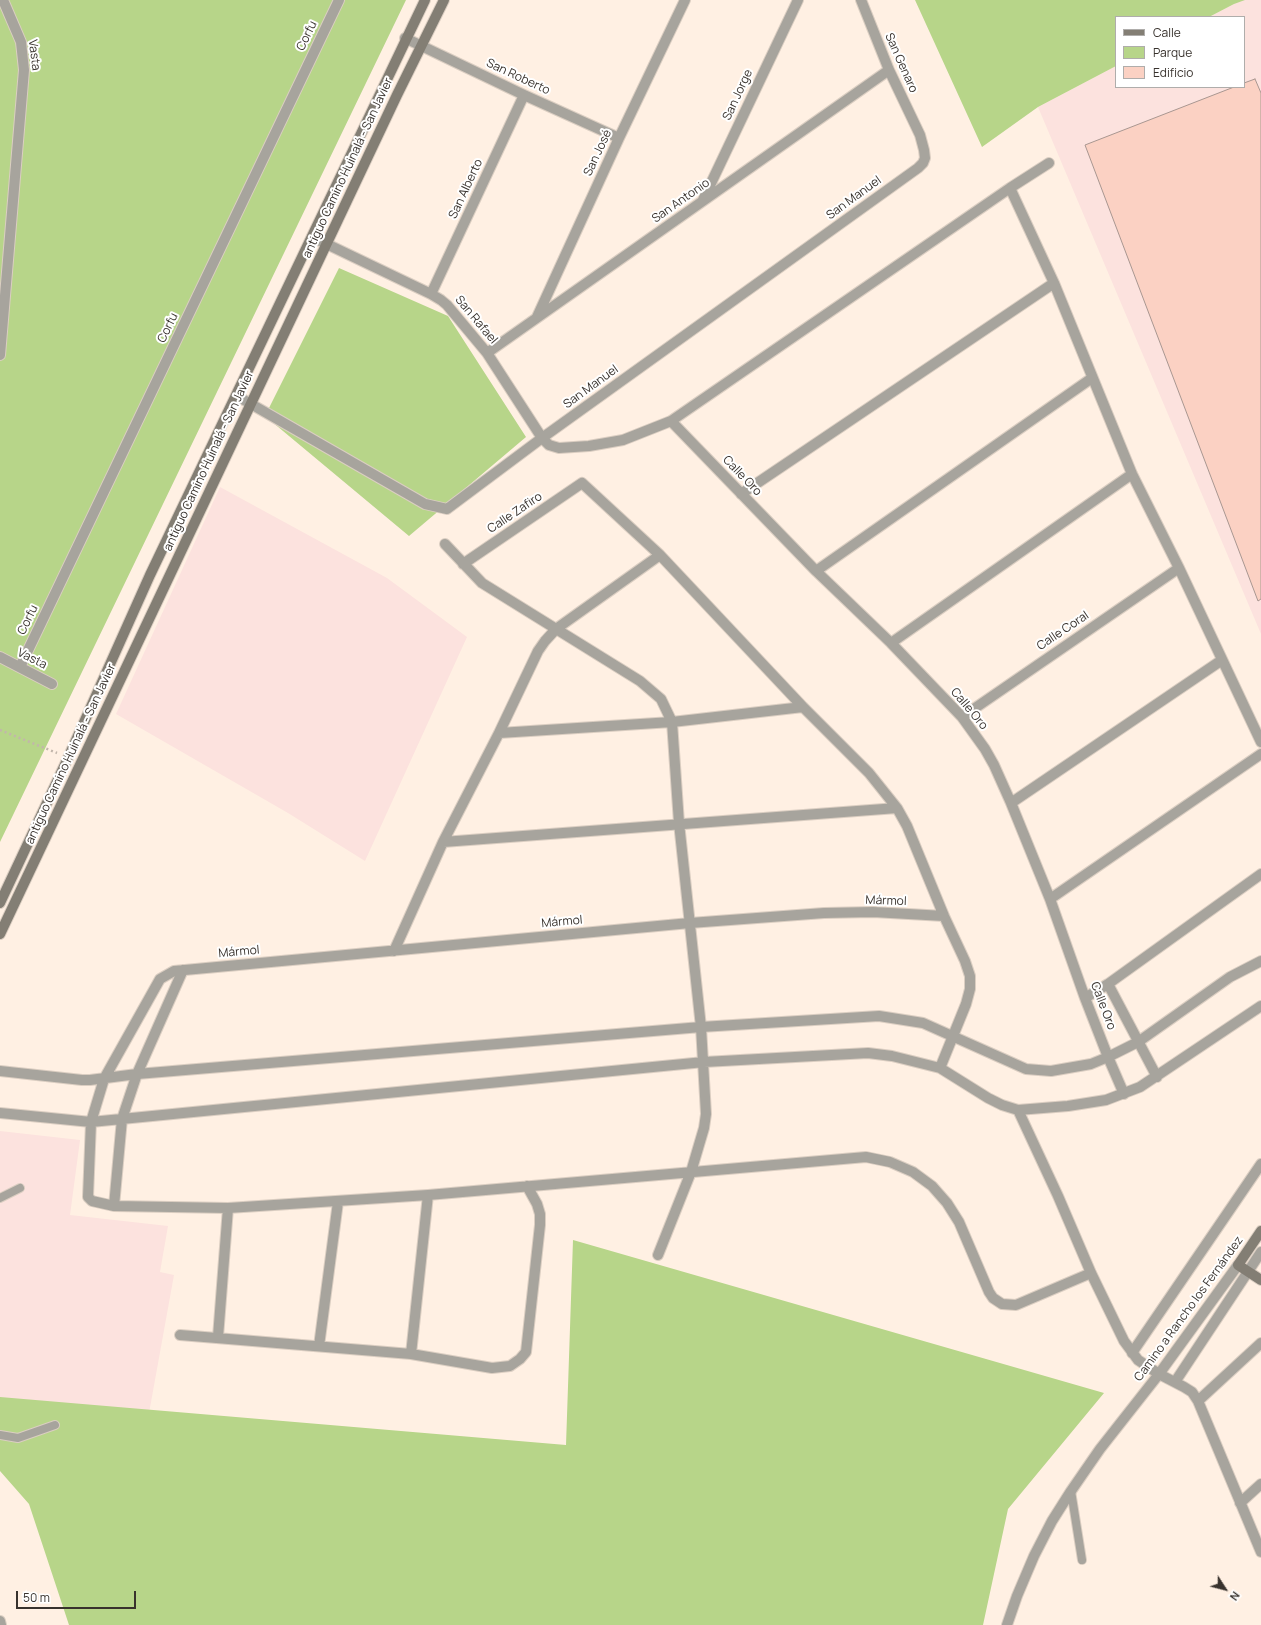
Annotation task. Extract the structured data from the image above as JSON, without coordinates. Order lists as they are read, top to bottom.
{
  "streets": {
    "main road": ["antiguo Camino Huinalá - San Javier", "Camino a Rancho los Fernández"],
    "street": [
      "Corfu",
      "Vasta",
      "San Genaro",
      "San Roberto",
      "San Jorge",
      "San José",
      "San Alberto",
      "San Manuel",
      "San Antonio",
      "San Rafael",
      "Calle Oro",
      "Calle Zafiro",
      "Calle Coral",
      "Mármol"
    ]
  },
  "crossings": [
    ["Corfu", "Vasta"],
    ["San Genaro", "San Manuel"],
    ["San Genaro", "San Antonio"],
    ["San Roberto", "San José"],
    ["San Roberto", "antiguo Camino Huinalá - San Javier"],
    ["San Roberto", "San Alberto"],
    ["San Jorge", "San Antonio"],
    ["San José", "San Antonio"],
    ["antiguo Camino Huinalá - San Javier", "San Manuel"],
    ["antiguo Camino Huinalá - San Javier", "San Rafael"],
    ["San Alberto", "San Rafael"],
    ["San Manuel", "San Rafael"],
    ["San Antonio", "San Rafael"],
    ["Calle Oro", "Calle Coral"]
  ],
  "legend": ["Calle", "Parque", "Edificio"],
  "scale_bar": "50 m",
  "north": "bottom right"
}
